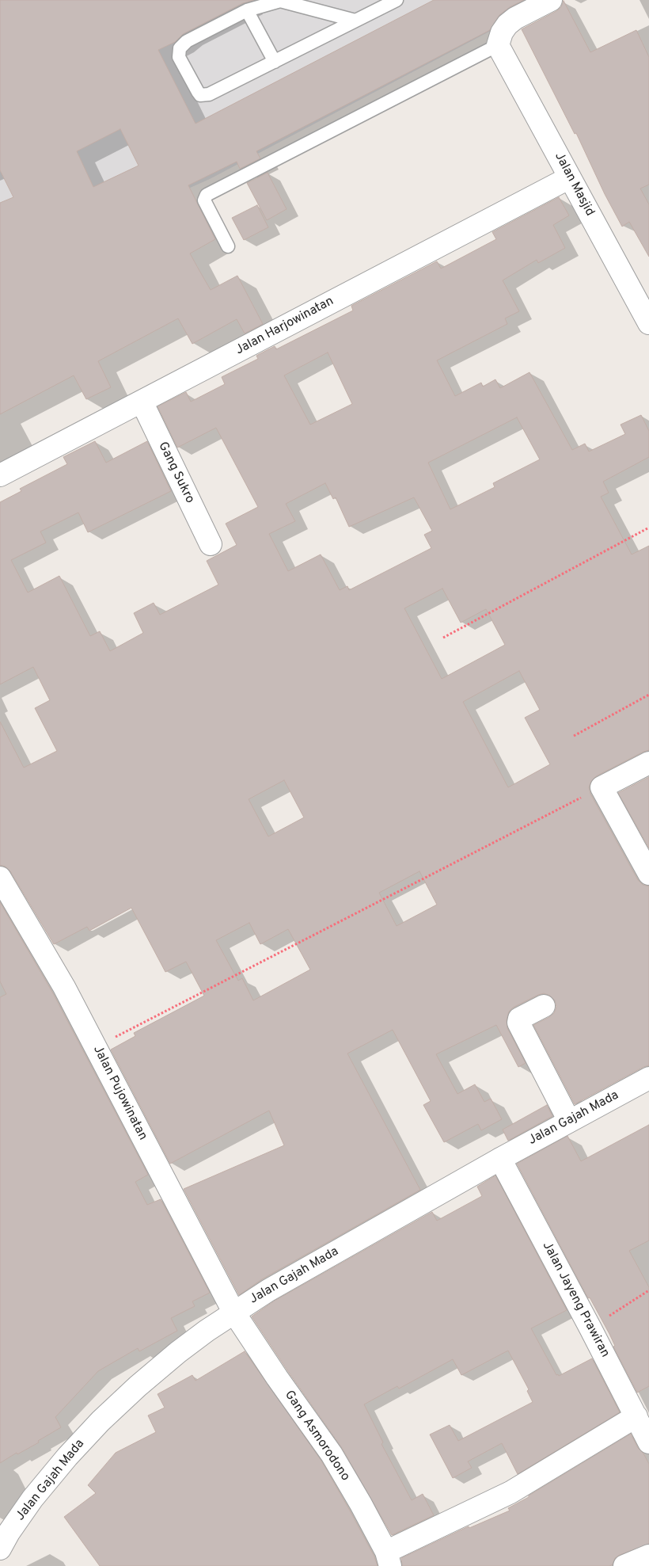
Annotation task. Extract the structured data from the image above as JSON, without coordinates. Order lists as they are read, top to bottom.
{
  "streets": {
    "street": [
      "Jalan Masjid",
      "Jalan Harjowinatan",
      "Gang Sukro",
      "Jalan Pujowinatan",
      "Jalan Gajah Mada",
      "Jalan Jayeng Prawiran",
      "Gang Asmorodono"
    ]
  },
  "crossings": [
    ["Jalan Masjid", "Jalan Harjowinatan"],
    ["Jalan Harjowinatan", "Gang Sukro"],
    ["Jalan Pujowinatan", "Jalan Gajah Mada"],
    ["Jalan Pujowinatan", "Gang Asmorodono"],
    ["Jalan Gajah Mada", "Jalan Jayeng Prawiran"],
    ["Jalan Gajah Mada", "Gang Asmorodono"]
  ]
}
